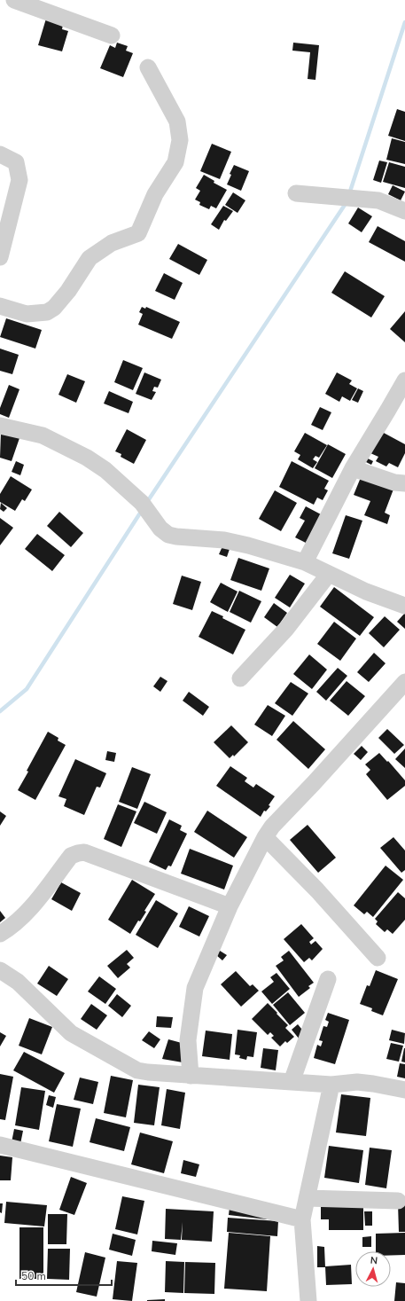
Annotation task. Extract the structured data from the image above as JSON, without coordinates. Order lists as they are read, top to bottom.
{
  "scale_bar": "50 m",
  "north": "top"
}
